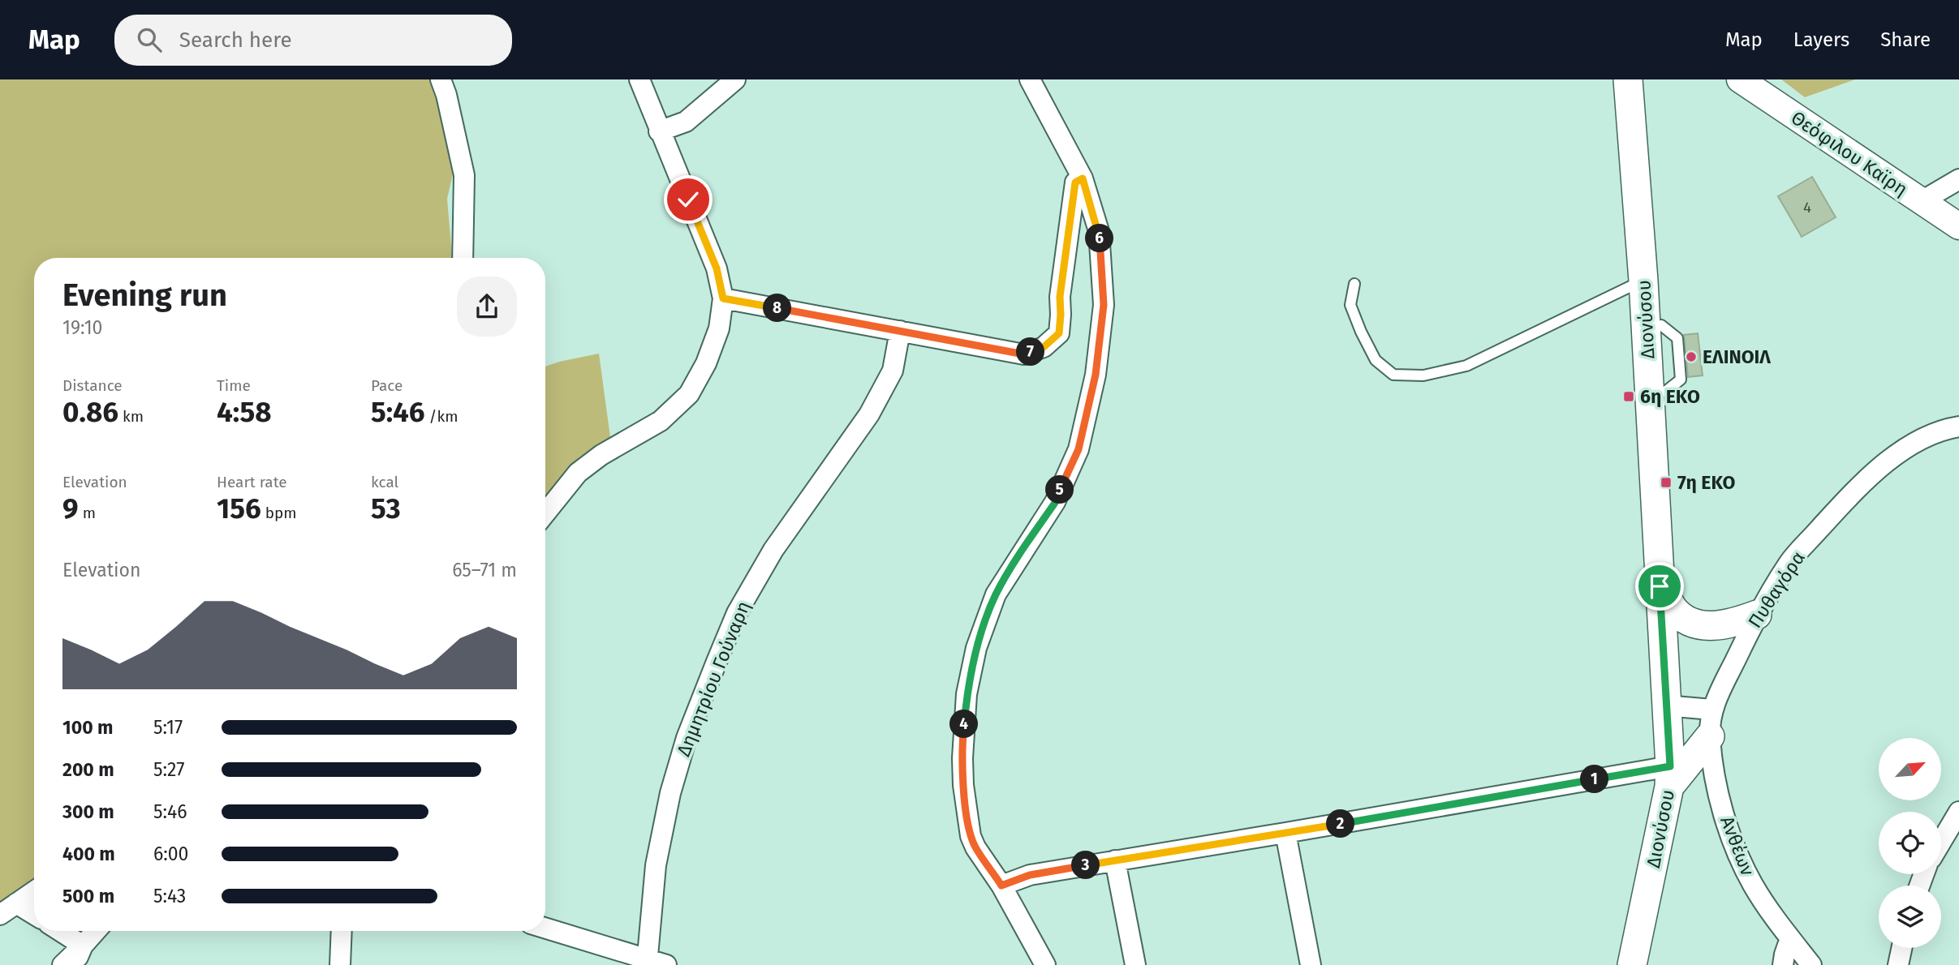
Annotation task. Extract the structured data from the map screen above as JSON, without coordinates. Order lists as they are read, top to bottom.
{
  "streets": {
    "main road": ["Διονύσου"],
    "street": [
      "Θεόφιλου Καϊρη",
      "Πυθαγόρα",
      "Δημητρίου Γούναρη",
      "Ανθέων"
    ]
  },
  "crossings": [
    ["Πυθαγόρα", "Ανθέων"]
  ],
  "places": {
    "other": ["ΕΛΙΝΟΙΛ"],
    "transit": ["6η ΕΚΟ", "7η ΕΚΟ"]
  },
  "house_numbers": ["4"],
  "north": "top right",
  "page": {
    "header": "Map",
    "search": "Search here",
    "nav": ["Map", "Layers", "Share"],
    "pins": [
      "6",
      "8",
      "7",
      "5",
      "4",
      "1",
      "2",
      "3"
    ],
    "heading": ["Evening run", "19:10"],
    "stats": [
      ["Distance", "0.86 km"],
      ["Time", "4:58"],
      ["Pace", "5:46 /km"],
      ["Elevation", "9 m"],
      ["Heart rate", "156 bpm"],
      ["kcal", "53"]
    ],
    "chart": ["Elevation", "65–71 m"],
    "list": [
      {
        "name": "100 m",
        "note": "5:17"
      },
      {
        "name": "200 m",
        "note": "5:27"
      },
      {
        "name": "300 m",
        "note": "5:46"
      },
      {
        "name": "400 m",
        "note": "6:00"
      },
      {
        "name": "500 m",
        "note": "5:43"
      }
    ]
  }
}
